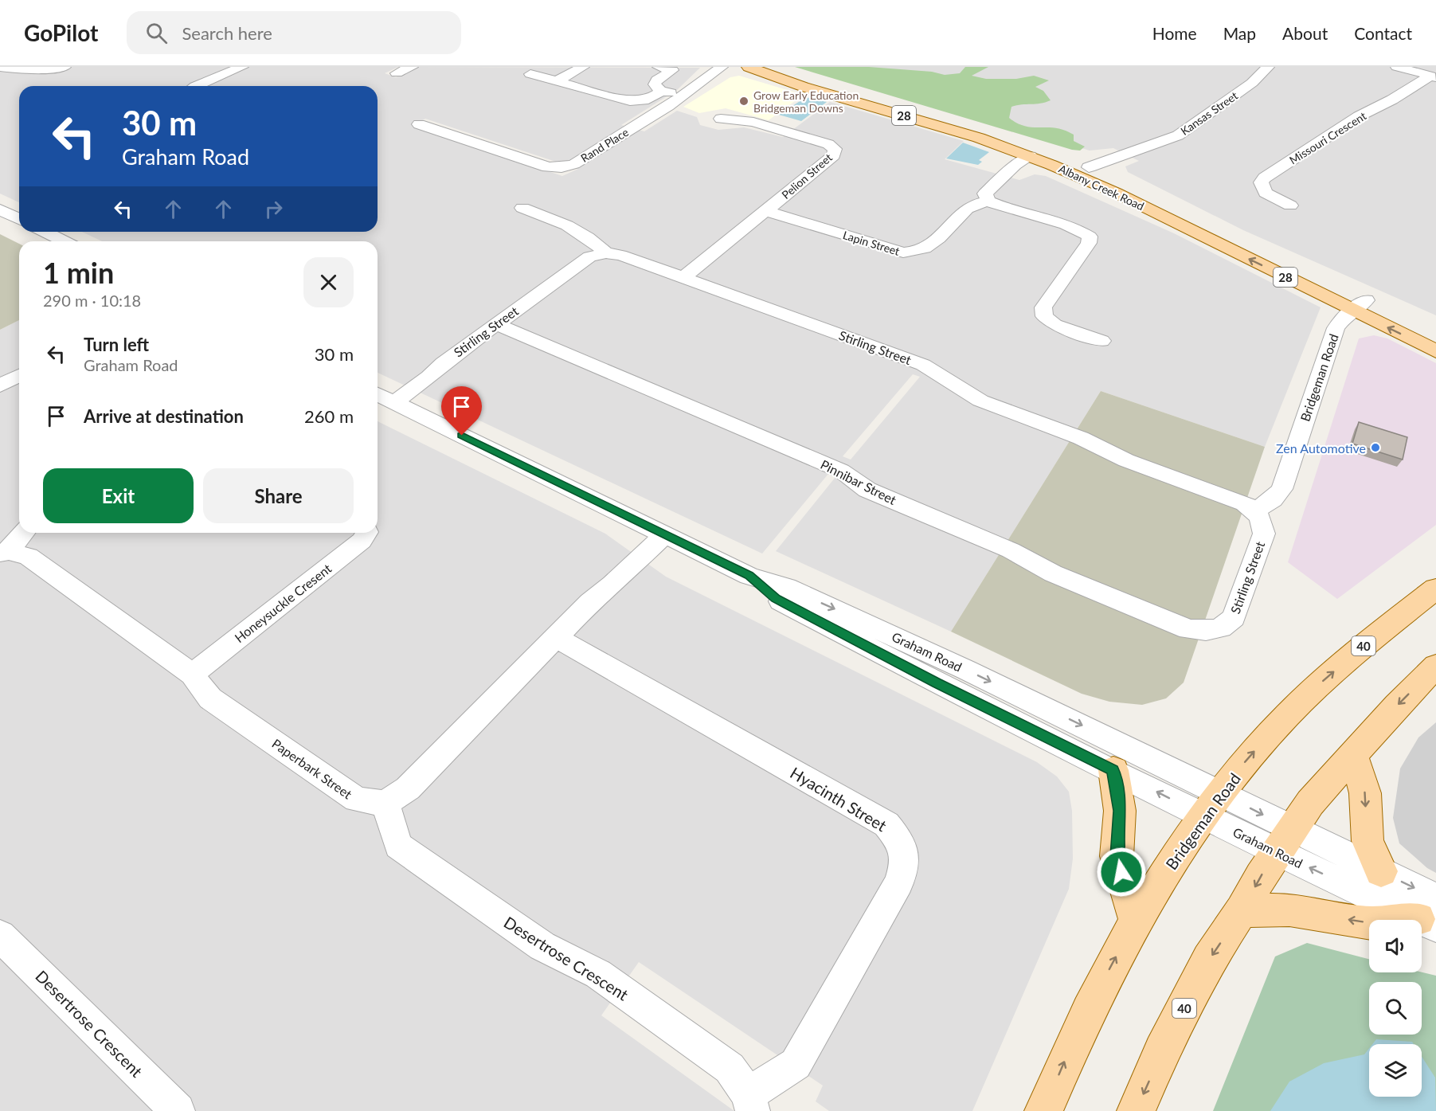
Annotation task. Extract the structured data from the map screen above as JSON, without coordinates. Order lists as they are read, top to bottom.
{
  "streets": {
    "main road": [
      "28",
      "Albany Creek Road",
      "Bridgeman Road",
      "40"
    ],
    "street": [
      "Kansas Street",
      "Missouri Crescent",
      "Rand Place",
      "Pelion Street",
      "Lapin Street",
      "Stirling Street",
      "Pinnibar Street",
      "Honeysuckle Cresent",
      "Graham Road",
      "Paperbark Street",
      "Hyacinth Street",
      "Desertrose Crescent"
    ]
  },
  "crossings": [
    ["Kansas Street", "Albany Creek Road"],
    ["Pelion Street", "Lapin Street"],
    ["Pelion Street", "Stirling Street"],
    ["Albany Creek Road", "Bridgeman Road"],
    ["Stirling Street", "Bridgeman Road"],
    ["Stirling Street", "Pinnibar Street"],
    ["Stirling Street", "Graham Road"],
    ["Bridgeman Road", "Graham Road"],
    ["Honeysuckle Cresent", "Paperbark Street"],
    ["40", "Graham Road"],
    ["Paperbark Street", "Desertrose Crescent"],
    ["Hyacinth Street", "Desertrose Crescent"]
  ],
  "one_way": ["Bridgeman Road"],
  "places": ["Grow Early Education Bridgeman Downs", "Zen Automotive"],
  "page": {
    "header": "GoPilot",
    "search": "Search here",
    "nav": [
      "Home",
      "Map",
      "About",
      "Contact"
    ],
    "turn": ["30 m", "Graham Road"],
    "heading": ["1 min", "290 m · 10:18"],
    "list": [
      {
        "name": "Turn left",
        "note": "Graham Road",
        "value": "30 m"
      },
      {
        "name": "Arrive at destination",
        "value": "260 m"
      }
    ],
    "buttons": ["Exit", "Share"]
  }
}
